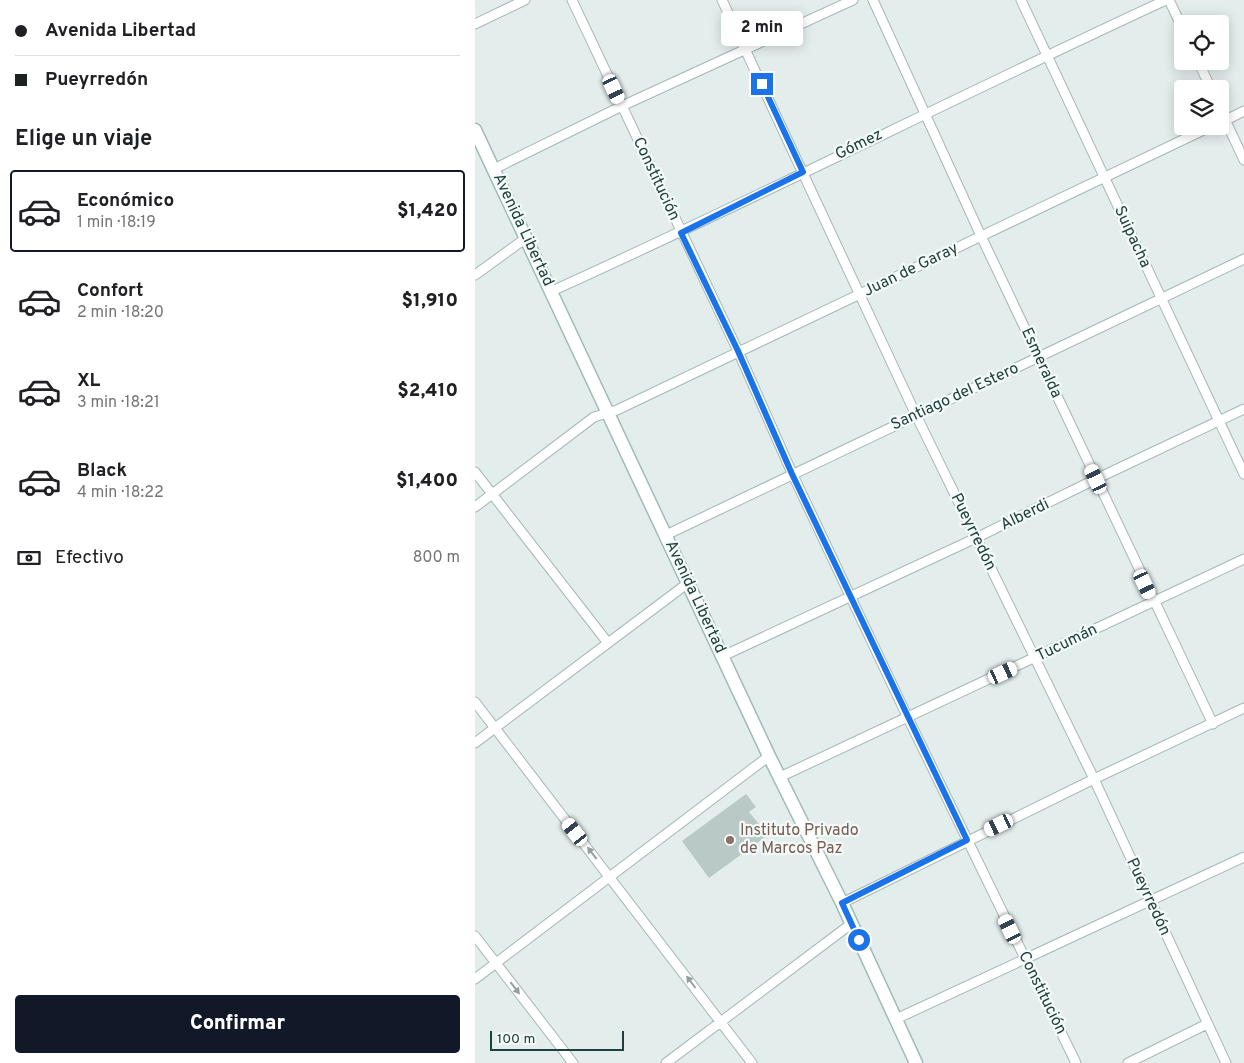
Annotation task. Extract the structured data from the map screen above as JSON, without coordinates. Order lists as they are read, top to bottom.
{
  "streets": {
    "main road": ["Avenida Libertad"],
    "street": [
      "Gómez",
      "Constitución",
      "Suipacha",
      "Juan de Garay",
      "Esmeralda",
      "Santiago del Estero",
      "Alberdi",
      "Pueyrredón",
      "Tucumán"
    ]
  },
  "crossings": [
    ["Gómez", "Constitución"],
    ["Gómez", "Avenida Libertad"],
    ["Gómez", "Suipacha"],
    ["Gómez", "Esmeralda"],
    ["Gómez", "Pueyrredón"],
    ["Constitución", "Juan de Garay"],
    ["Constitución", "Santiago del Estero"],
    ["Constitución", "Alberdi"],
    ["Constitución", "Tucumán"],
    ["Avenida Libertad", "Juan de Garay"],
    ["Avenida Libertad", "Santiago del Estero"],
    ["Avenida Libertad", "Alberdi"],
    ["Avenida Libertad", "Tucumán"],
    ["Suipacha", "Juan de Garay"],
    ["Suipacha", "Santiago del Estero"],
    ["Suipacha", "Alberdi"],
    ["Juan de Garay", "Esmeralda"],
    ["Juan de Garay", "Pueyrredón"],
    ["Esmeralda", "Santiago del Estero"],
    ["Esmeralda", "Alberdi"],
    ["Esmeralda", "Tucumán"],
    ["Santiago del Estero", "Pueyrredón"],
    ["Alberdi", "Pueyrredón"],
    ["Pueyrredón", "Tucumán"]
  ],
  "places": ["Instituto Privado de Marcos Paz"],
  "scale_bar": "100 m",
  "page": {
    "banner": ["Avenida Libertad", "Pueyrredón"],
    "bubble": "2 min",
    "heading": "Elige un viaje",
    "list": [
      {
        "name": "Económico",
        "note": "1 min · 18:19",
        "value": "$1,420"
      },
      {
        "name": "Confort",
        "note": "2 min · 18:20",
        "value": "$1,910"
      },
      {
        "name": "XL",
        "note": "3 min · 18:21",
        "value": "$2,410"
      },
      {
        "name": "Black",
        "note": "4 min · 18:22",
        "value": "$1,400"
      }
    ],
    "pay": ["Efectivo", "800 m"],
    "buttons": "Confirmar",
    "scale": "100 m"
  }
}
